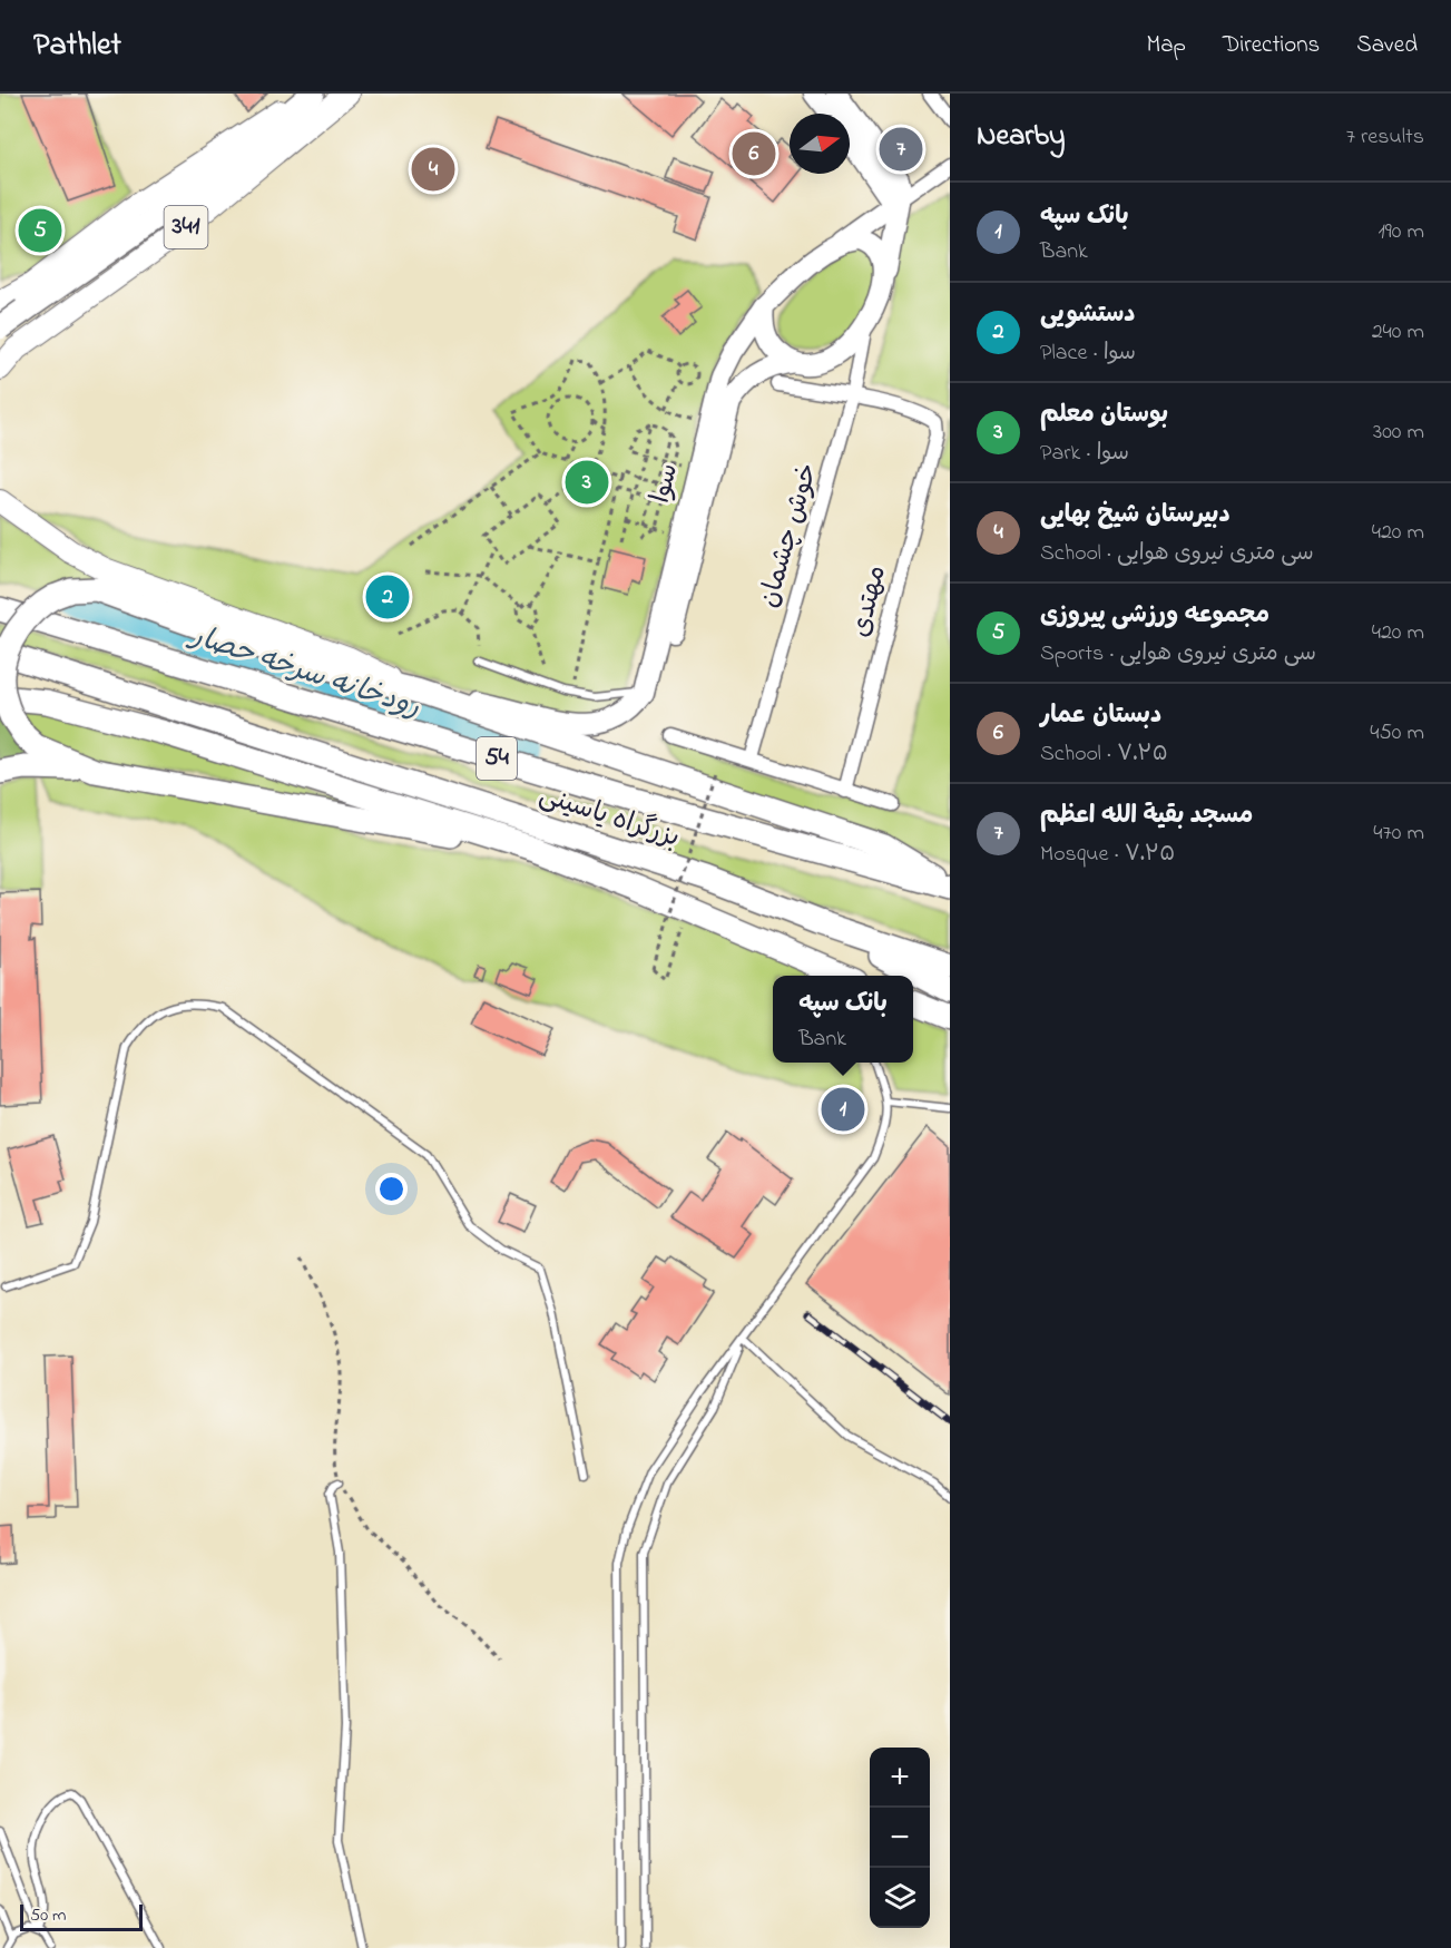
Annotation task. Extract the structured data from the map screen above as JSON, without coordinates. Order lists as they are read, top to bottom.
{
  "streets": {
    "highway": ["54", "بزرگراه یاسینی"],
    "main road": ["341", "سوا"],
    "street": ["خوش چشمان", "مهتدی"]
  },
  "crossings": [
    ["سوا", "خوش چشمان"],
    ["خوش چشمان", "مهتدی"]
  ],
  "water": ["رودخانه سرخه حصار"],
  "scale_bar": "50 m",
  "north": "right",
  "page": {
    "header": "Pathlet",
    "nav": ["Map", "Directions", "Saved"],
    "heading": ["Nearby", "7 results"],
    "pins": [
      "7",
      "6",
      "4",
      "5",
      "3",
      "2",
      "1"
    ],
    "list": [
      {
        "mark": "1",
        "name": "بانک سپه",
        "note": "Bank",
        "value": "190 m"
      },
      {
        "mark": "2",
        "name": "دستشویی",
        "note": "Place · سوا",
        "value": "240 m"
      },
      {
        "mark": "3",
        "name": "بوستان معلم",
        "note": "Park · سوا",
        "value": "300 m"
      },
      {
        "mark": "4",
        "name": "دبیرستان شیخ بهایی",
        "note": "School · سی متری نیروی هوایی",
        "value": "420 m"
      },
      {
        "mark": "5",
        "name": "مجموعه ورزشی پیروزی",
        "note": "Sports · سی متری نیروی هوایی",
        "value": "420 m"
      },
      {
        "mark": "6",
        "name": "دبستان عمار",
        "note": "School · ۷.۲۵",
        "value": "450 m"
      },
      {
        "mark": "7",
        "name": "مسجد بقیة الله اعظم",
        "note": "Mosque · ۷.۲۵",
        "value": "470 m"
      }
    ],
    "popup": ["بانک سپه", "Bank"],
    "map_buttons": ["+", "−"],
    "scale": "50 m"
  }
}
